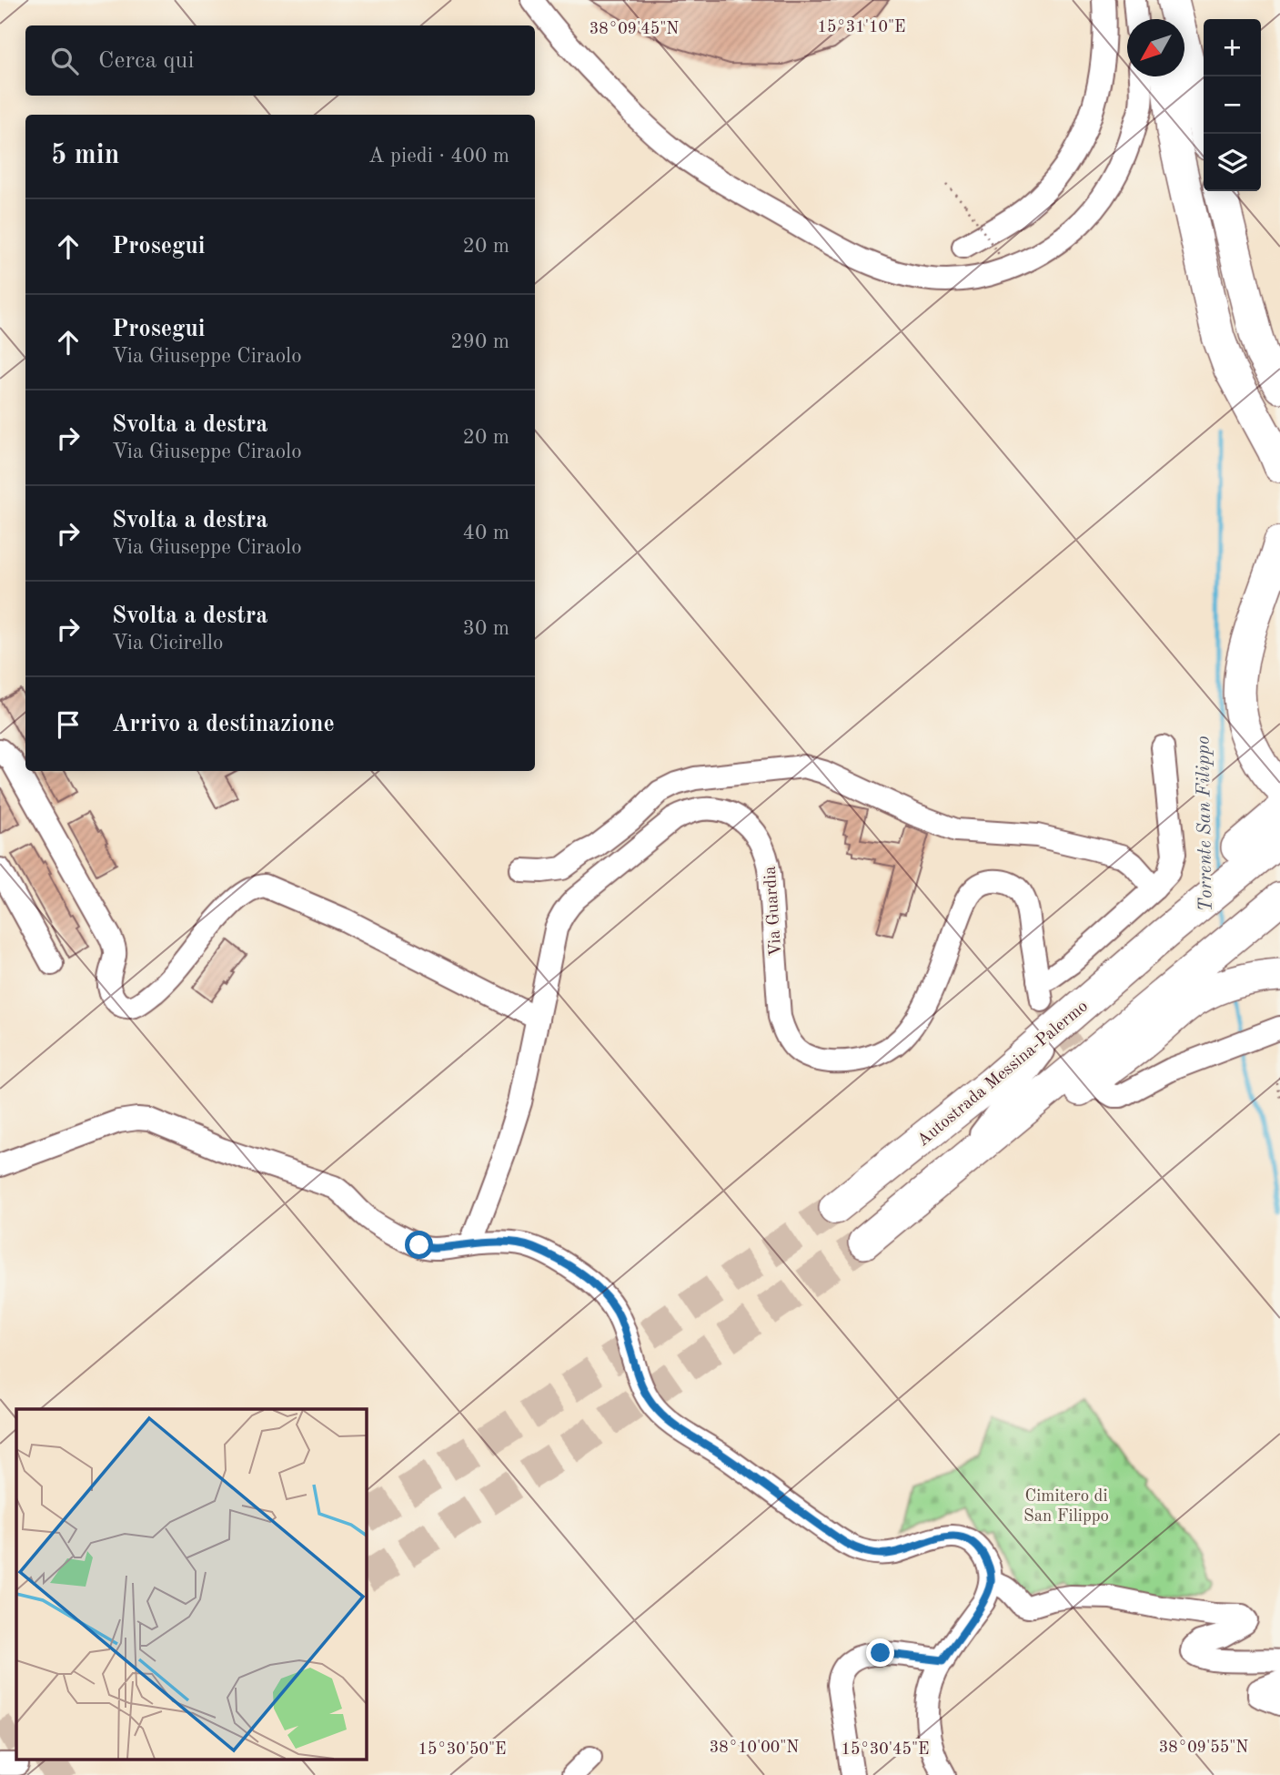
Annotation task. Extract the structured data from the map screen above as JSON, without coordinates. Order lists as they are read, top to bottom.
{
  "streets": {
    "highway": ["Autostrada Messina-Palermo"],
    "street": ["Via Guardia"]
  },
  "crossings": [
    ["Via Guardia", "Autostrada Messina-Palermo"]
  ],
  "water": ["Torrente San Filippo"],
  "parks": ["Cimitero di San Filippo"],
  "north": "bottom left",
  "page": {
    "map_buttons": ["+", "−"],
    "search": "Cerca qui",
    "heading": ["5 min", "A piedi · 400 m"],
    "list": [
      ["Prosegui", "20 m"],
      ["Prosegui", "Via Giuseppe Ciraolo", "290 m"],
      ["Svolta a destra", "Via Giuseppe Ciraolo", "20 m"],
      ["Svolta a destra", "Via Giuseppe Ciraolo", "40 m"],
      ["Svolta a destra", "Via Cicirello", "30 m"],
      "Arrivo a destinazione"
    ]
  },
  "coordinates": [
    "15°31'10\"E",
    "38°09'45\"N",
    "38°10'00\"N",
    "38°09'55\"N",
    "15°30'50\"E",
    "15°30'45\"E"
  ]
}
